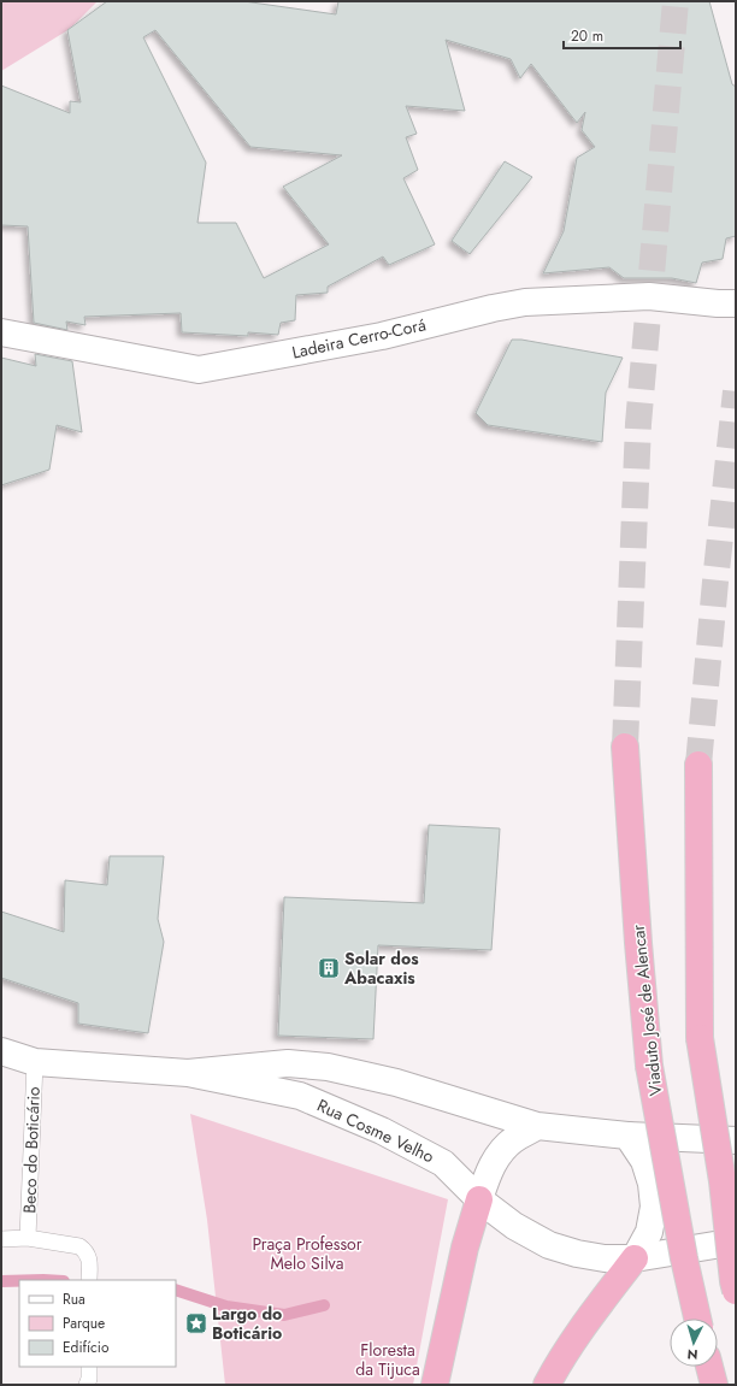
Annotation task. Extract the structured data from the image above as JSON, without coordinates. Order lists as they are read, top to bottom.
{
  "streets": {
    "highway": ["Viaduto José de Alencar"],
    "main road": ["Ladeira Cerro-Corá", "Rua Cosme Velho"],
    "lane": ["Beco do Boticário"]
  },
  "crossings": [
    ["Rua Cosme Velho", "Beco do Boticário"]
  ],
  "parks": ["Praça Professor Melo Silva", "Floresta da Tijuca"],
  "places": {
    "building": ["Solar dos Abacaxis"],
    "place": ["Largo do Boticário"]
  },
  "legend": ["Rua", "Parque", "Edifício"],
  "scale_bar": "20 m",
  "north": "bottom"
}
